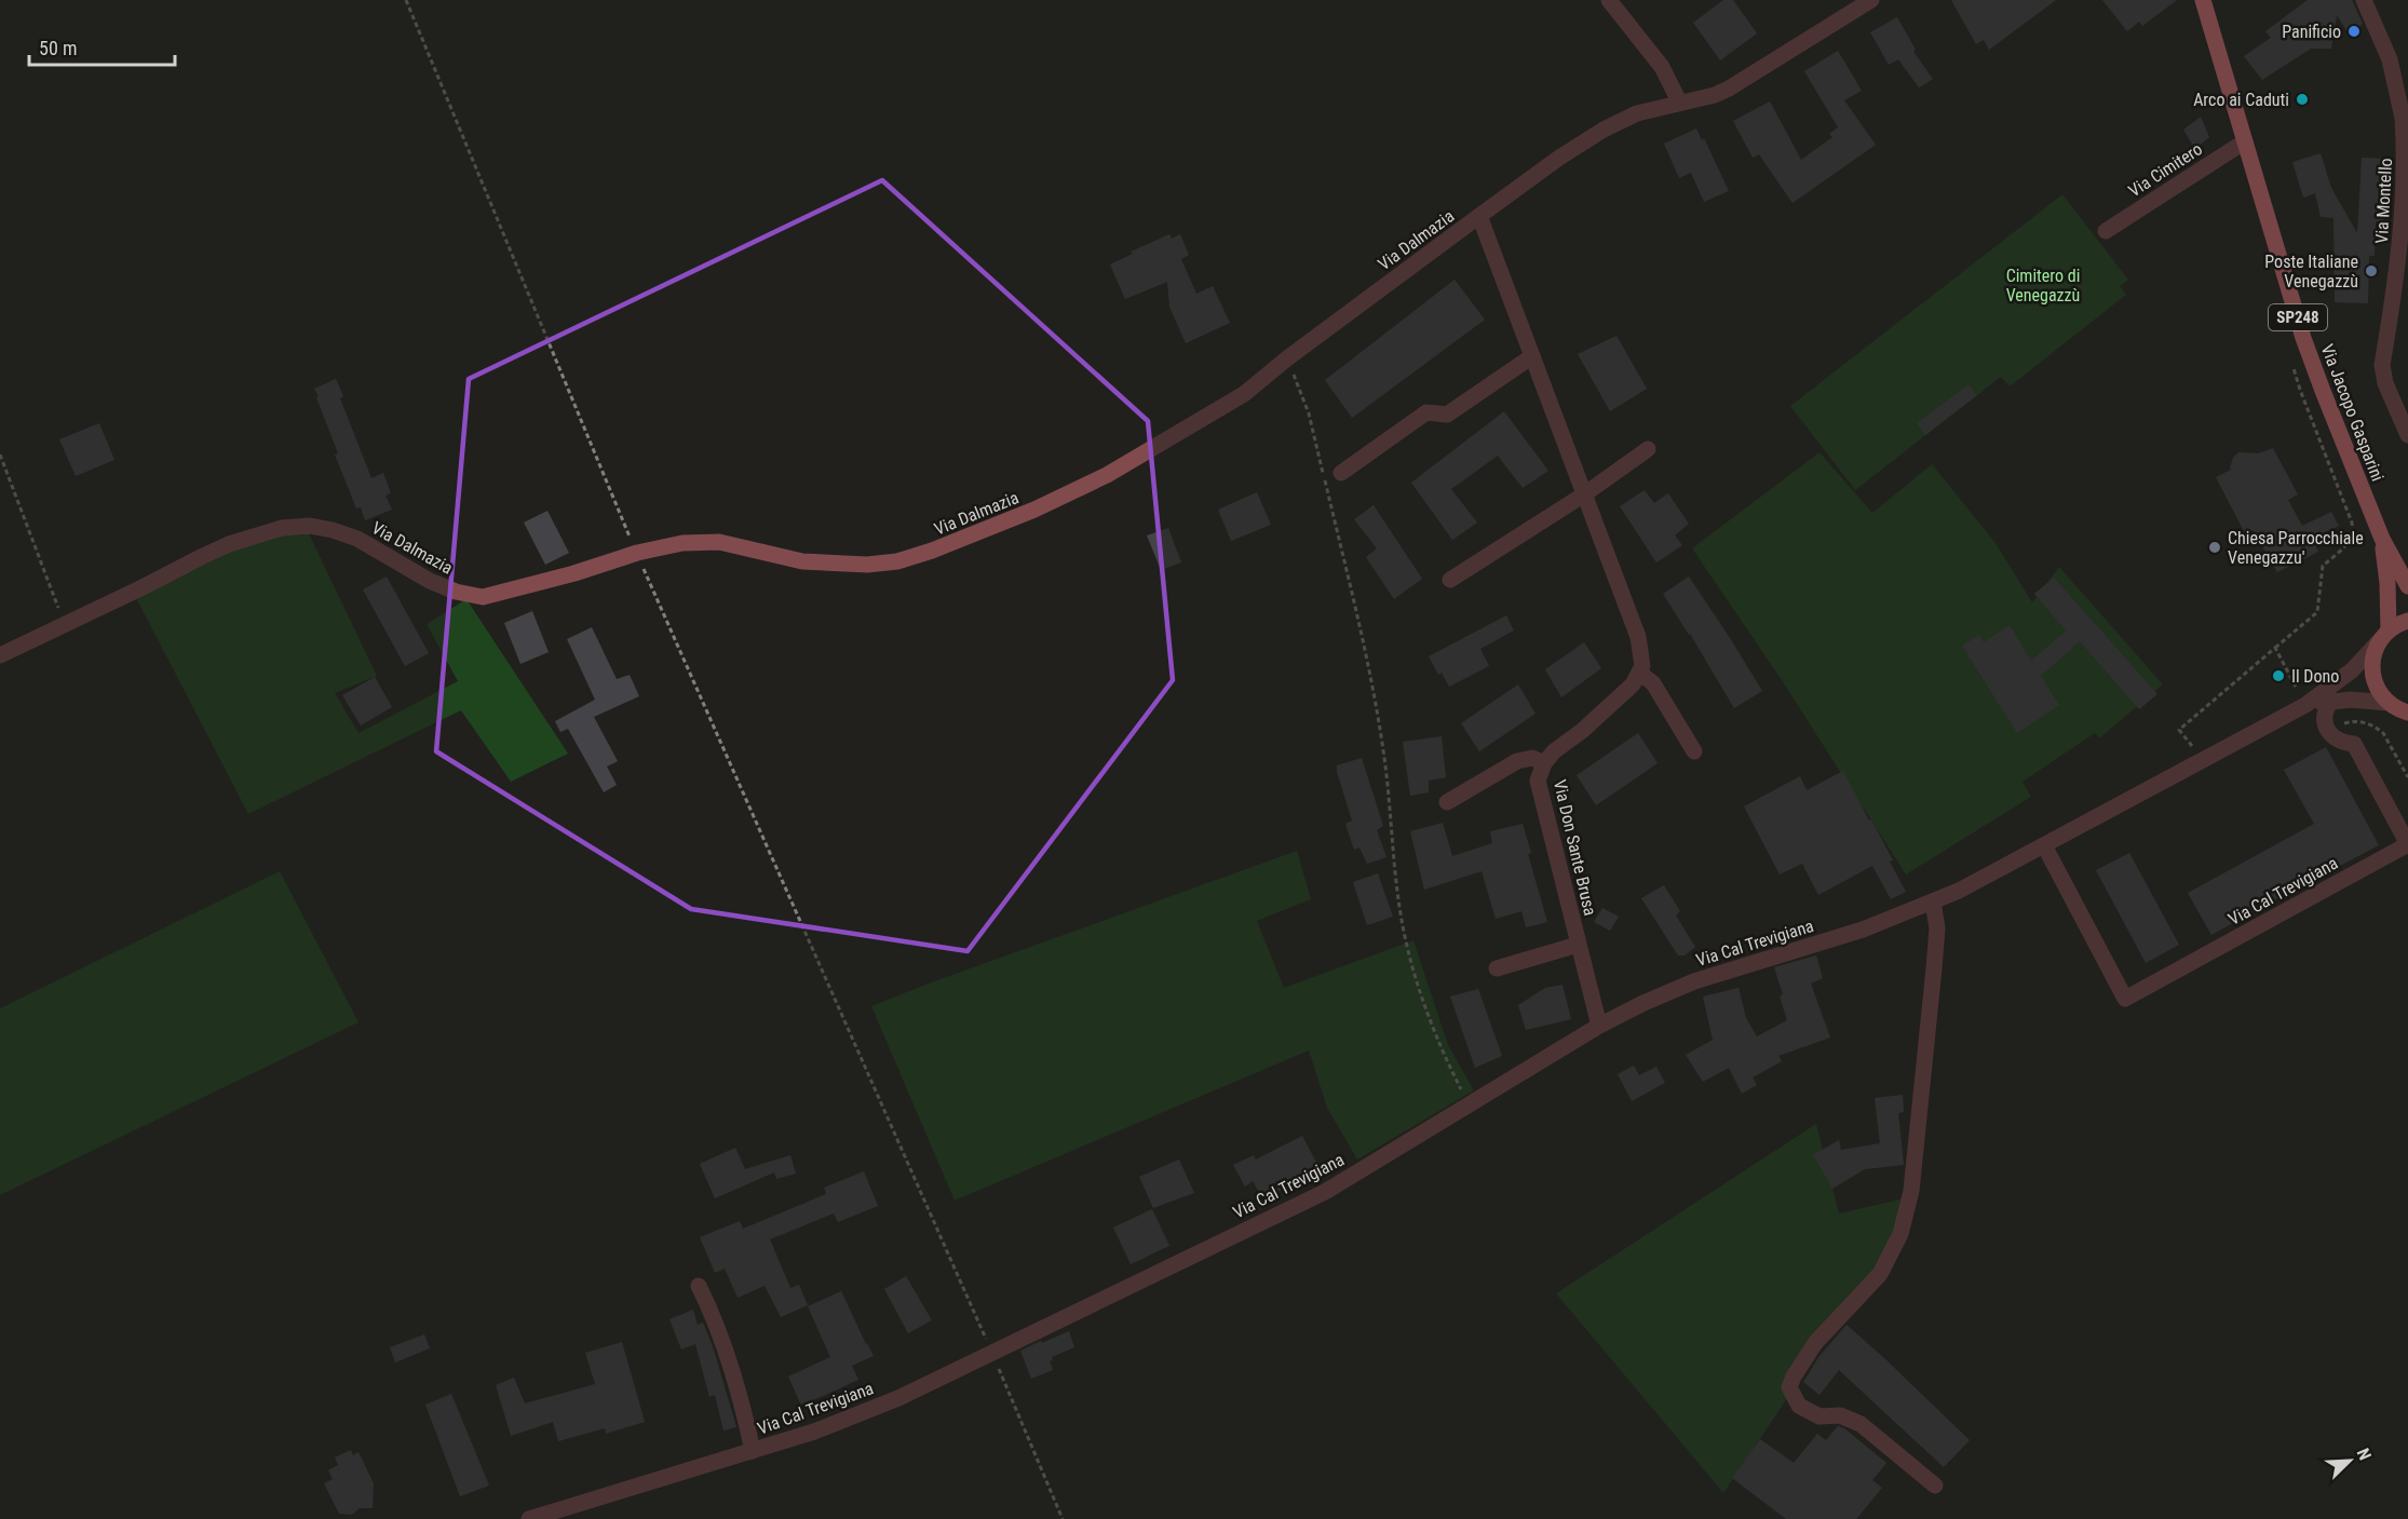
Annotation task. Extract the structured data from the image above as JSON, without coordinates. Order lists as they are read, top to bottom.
{
  "streets": {
    "main road": ["SP248", "Via Jacopo Gasparini"],
    "street": [
      "Via Cimitero",
      "Via Montello",
      "Via Dalmazia",
      "Via Don Sante Brusa",
      "Via Cal Trevigiana"
    ]
  },
  "crossings": [
    ["Via Cimitero", "Via Jacopo Gasparini"],
    ["Via Jacopo Gasparini", "Via Cal Trevigiana"],
    ["Via Don Sante Brusa", "Via Cal Trevigiana"]
  ],
  "parks": ["Cimitero di Venegazzù"],
  "places": [
    "Panificio",
    "Arco ai Caduti",
    "Poste Italiane Venegazzù",
    "Chiesa Parrocchiale Venegazzu'",
    "Il Dono"
  ],
  "scale_bar": "50 m",
  "north": "top right"
}
